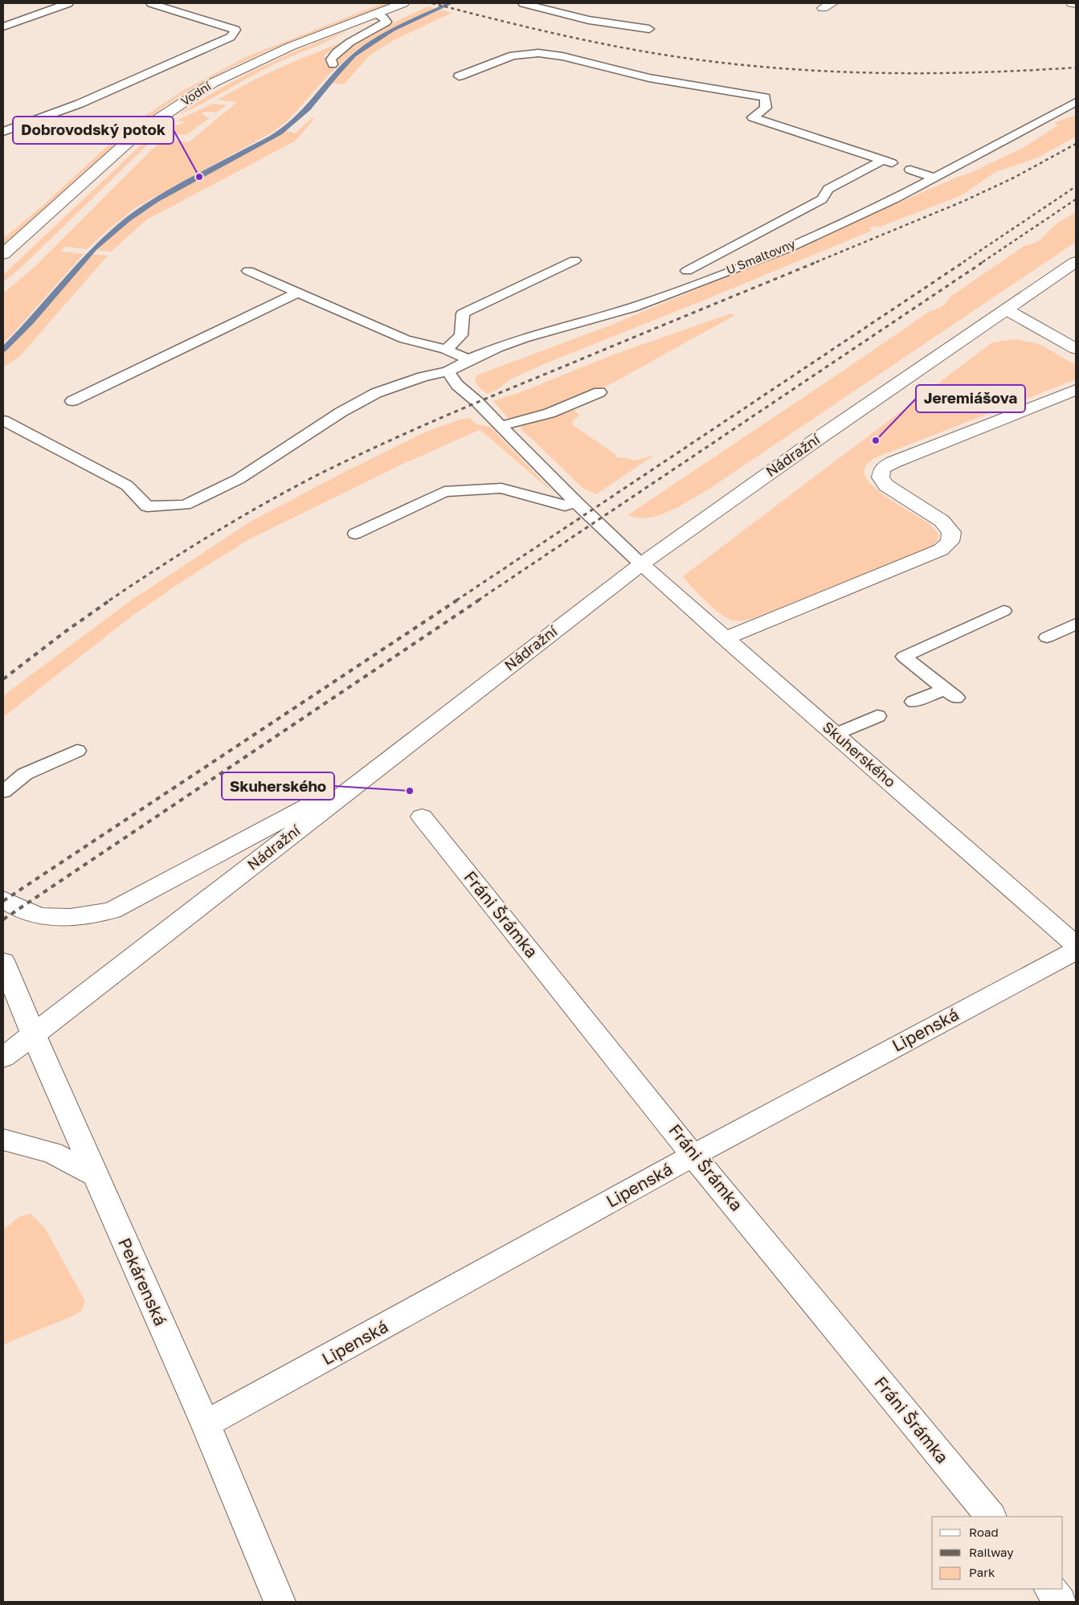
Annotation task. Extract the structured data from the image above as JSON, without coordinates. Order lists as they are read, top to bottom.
{
  "streets": {
    "street": [
      "Vodní",
      "Nádražní",
      "Skuherského",
      "Fráni Šrámka",
      "Lipenská",
      "Pekárenská"
    ],
    "lane": ["U Smaltovny"]
  },
  "crossings": [
    ["Nádražní", "Skuherského"],
    ["Nádražní", "Pekárenská"],
    ["Fráni Šrámka", "Lipenská"],
    ["Lipenská", "Pekárenská"]
  ],
  "places": ["Dobrovodský potok", "Jeremiášova", "Skuherského"],
  "legend": ["Road", "Railway", "Park"]
}
